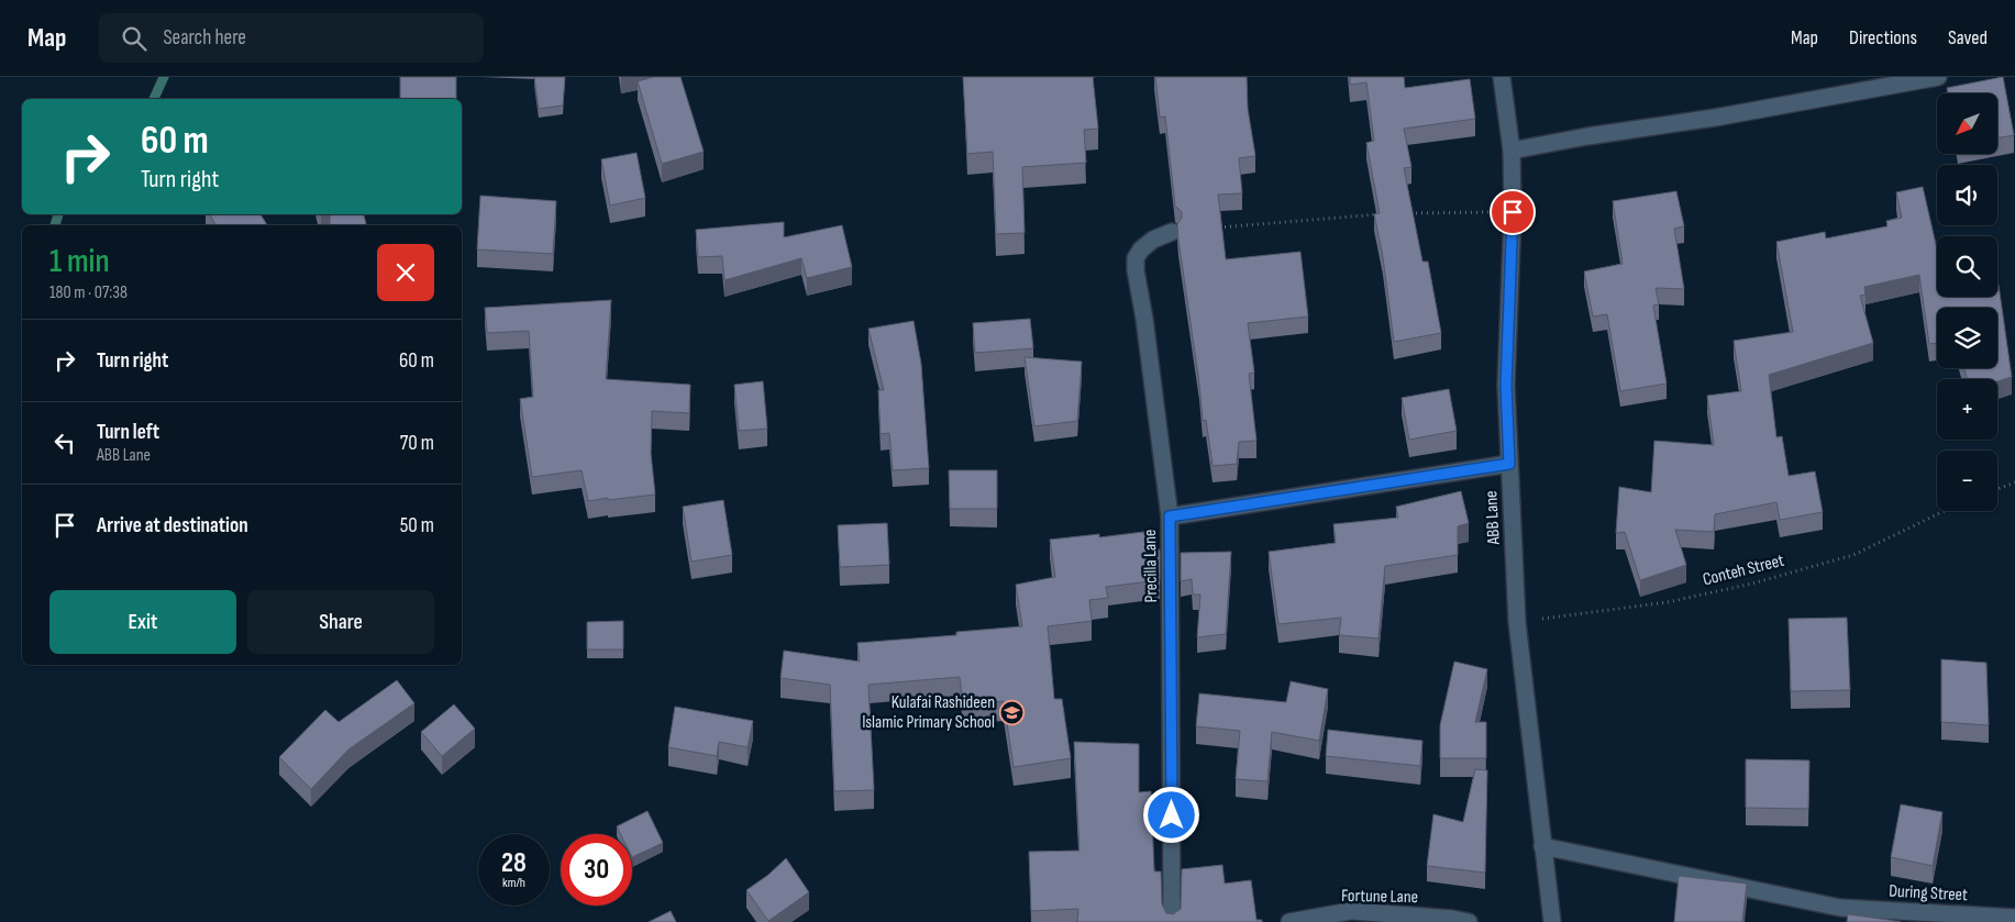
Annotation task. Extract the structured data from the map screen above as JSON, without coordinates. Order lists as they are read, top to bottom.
{
  "streets": {
    "street": [
      "ABB Lane",
      "Precilla Lane",
      "During Street",
      "Fortune Lane"
    ],
    "path": ["Conteh Street"]
  },
  "crossings": [
    ["ABB Lane", "Conteh Street"],
    ["ABB Lane", "During Street"]
  ],
  "places": {
    "school or university": ["Kulafai Rashideen Islamic Primary School"]
  },
  "north": "bottom left",
  "page": {
    "header": "Map",
    "search": "Search here",
    "nav": ["Map", "Directions", "Saved"],
    "map_buttons": ["+", "−"],
    "turn": ["60 m", "Turn right"],
    "heading": ["1 min", "180 m · 07:38"],
    "list": [
      {
        "name": "Turn right",
        "value": "60 m"
      },
      {
        "name": "Turn left",
        "note": "ABB Lane",
        "value": "70 m"
      },
      {
        "name": "Arrive at destination",
        "value": "50 m"
      }
    ],
    "buttons": ["Exit", "Share"],
    "speed": "28 km/h",
    "limit": "30"
  }
}
